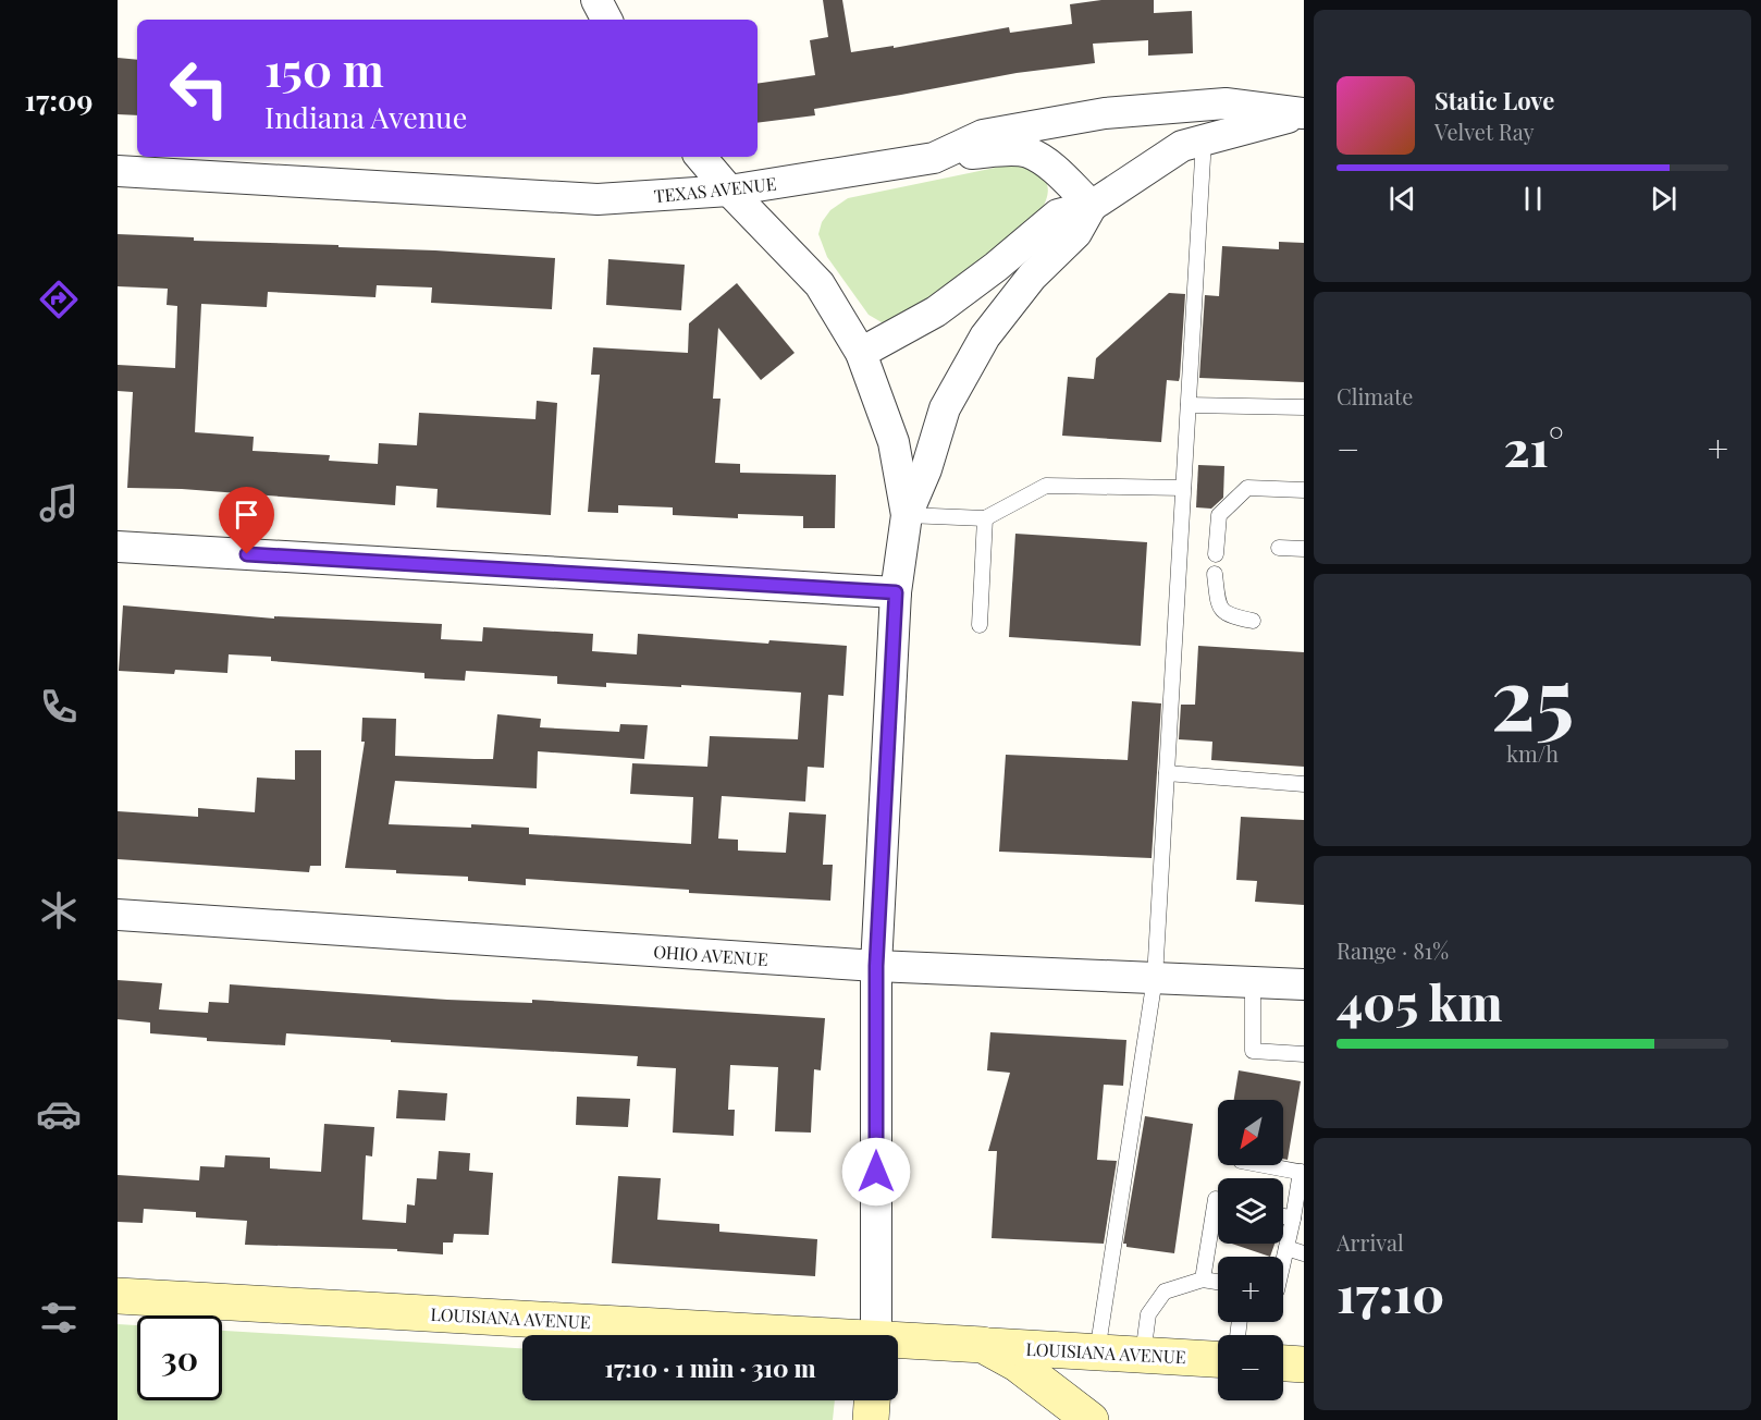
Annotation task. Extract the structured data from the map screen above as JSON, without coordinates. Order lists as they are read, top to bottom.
{
  "streets": {
    "main road": ["LOUISIANA AVENUE"],
    "street": ["TEXAS AVENUE", "OHIO AVENUE"]
  },
  "north": "bottom left",
  "page": {
    "tabs": "17:09",
    "turn": ["150 m", "Indiana Avenue"],
    "song": ["Static Love", "Velvet Ray"],
    "tile": [
      "Climate",
      ["25", "km/h"],
      ["Range · 81%", "405 km"],
      ["Arrival", "17:10"]
    ],
    "heat": ["−", "21°", "+"],
    "map_buttons": ["+", "−"],
    "limit": "30",
    "trip": "17:10 · 1 min · 310 m"
  }
}
